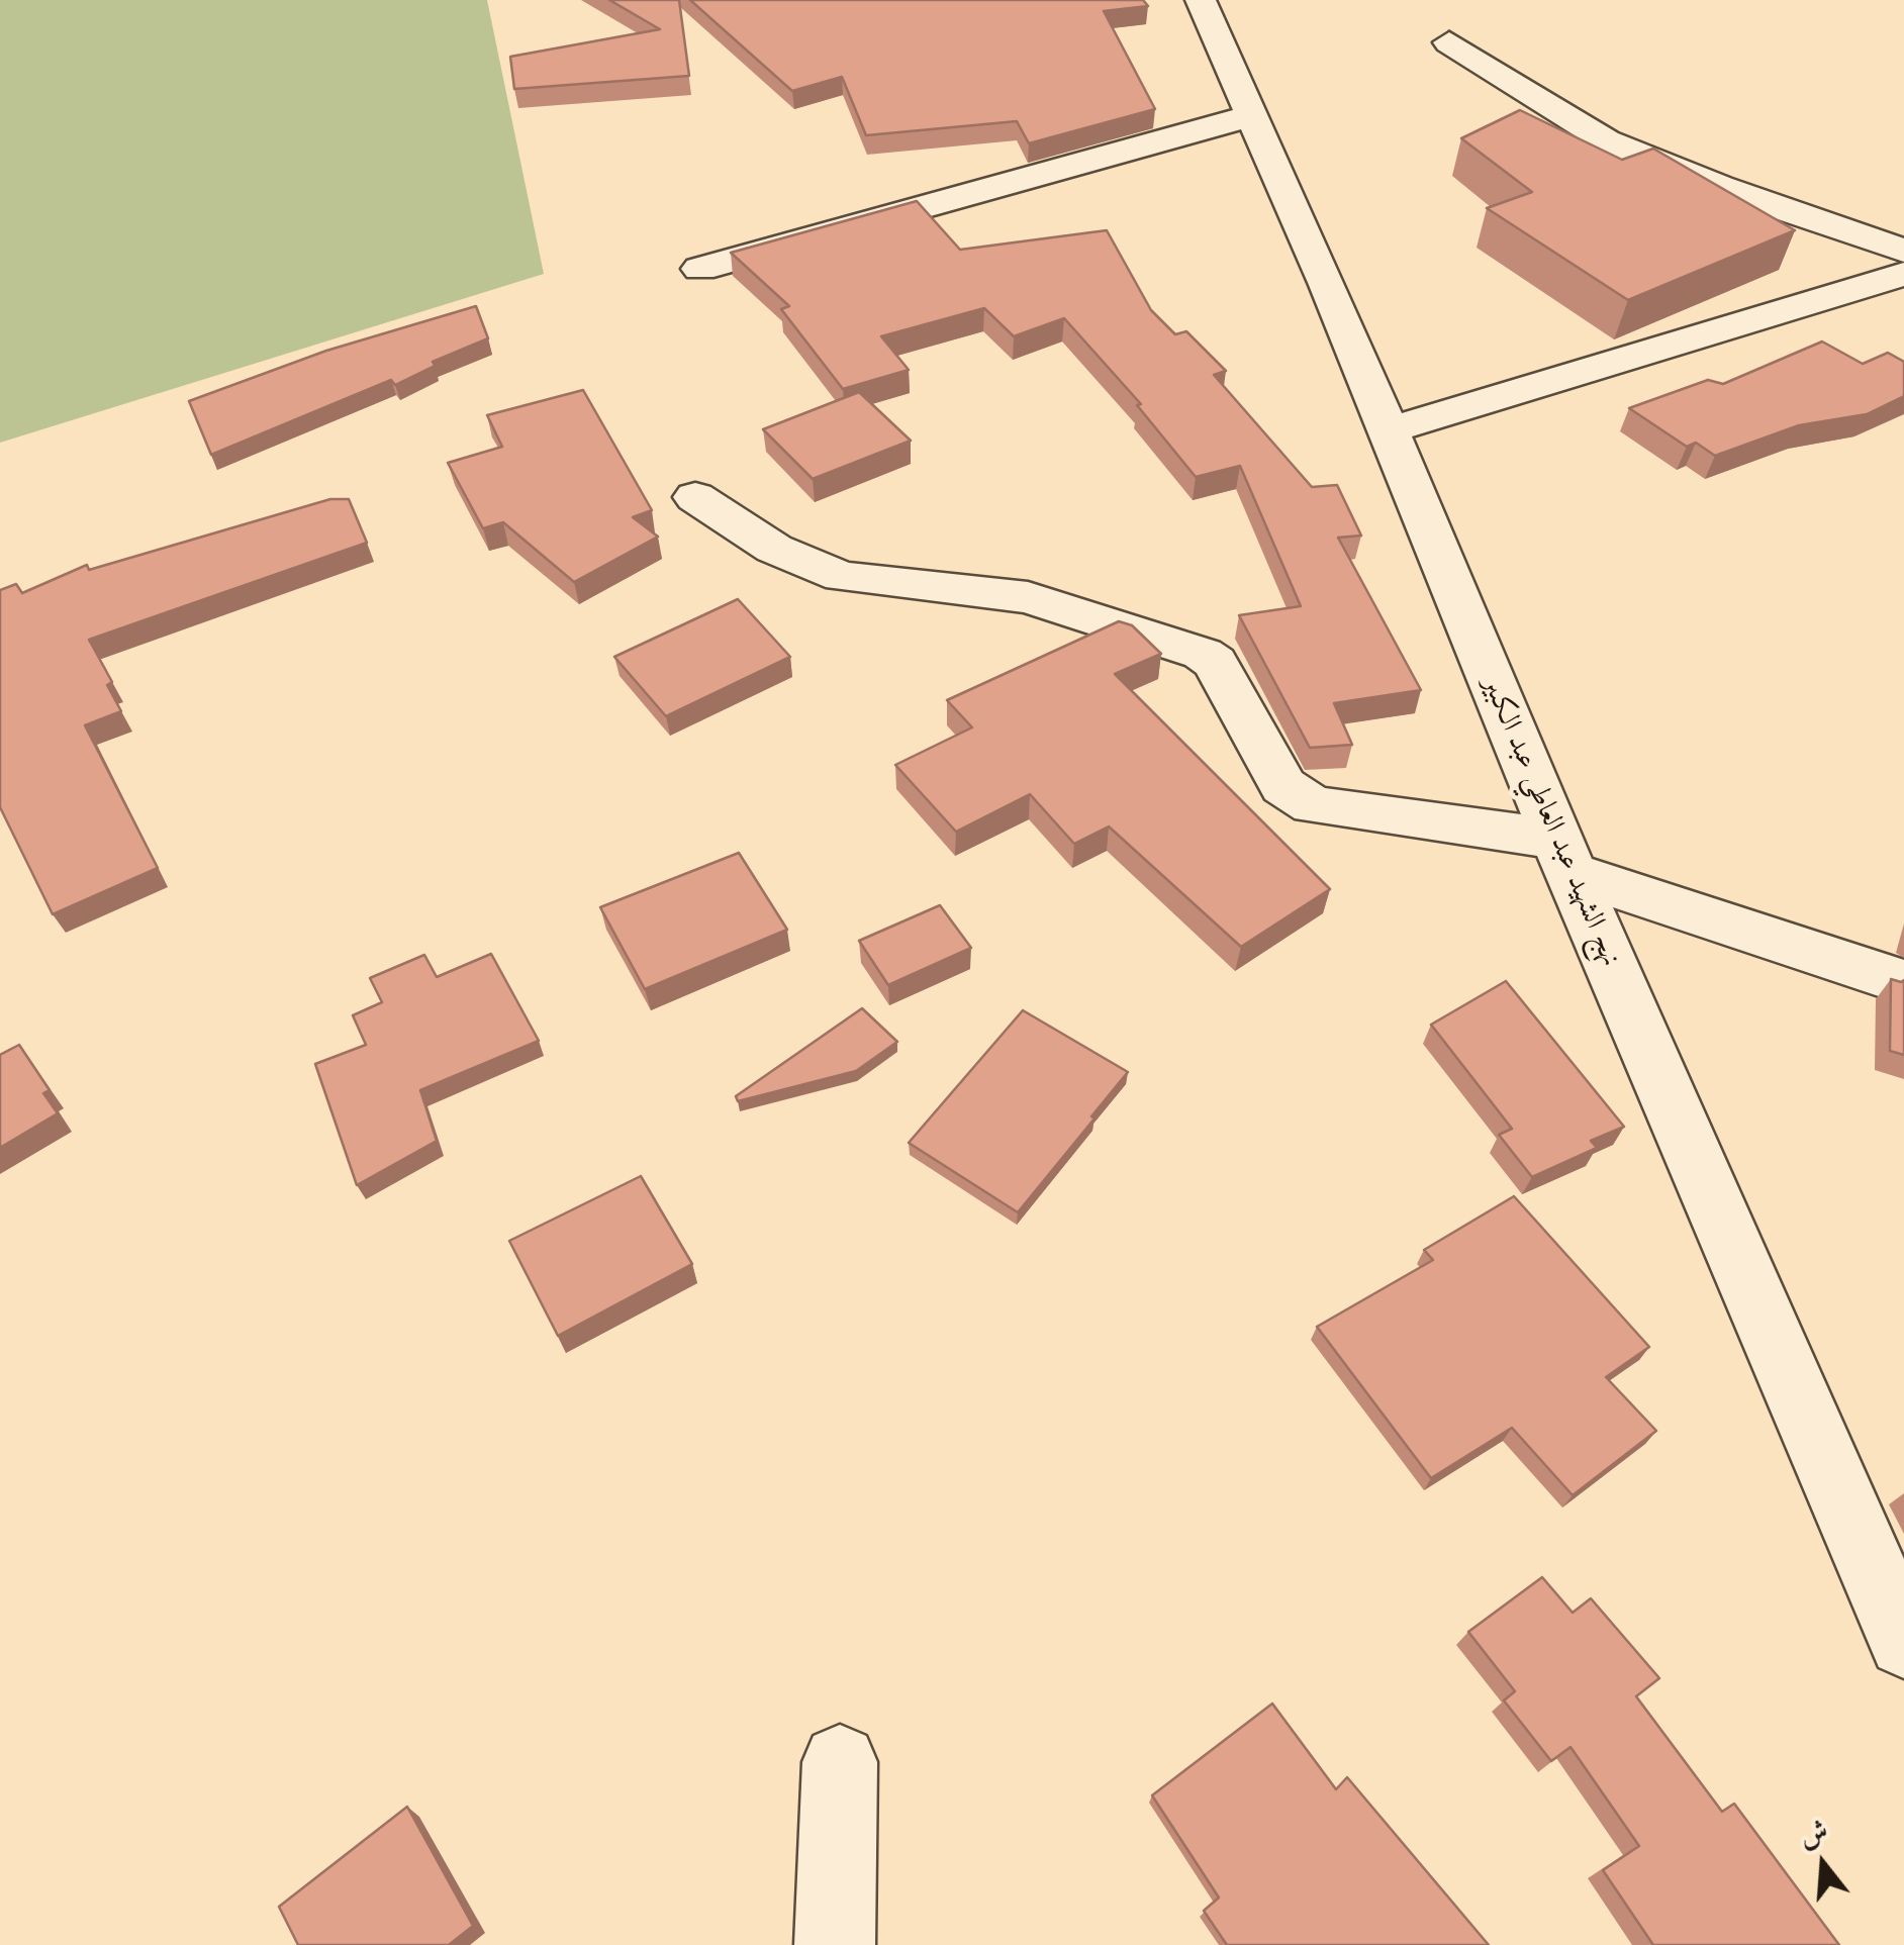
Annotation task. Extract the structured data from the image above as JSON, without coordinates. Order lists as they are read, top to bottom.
{
  "streets": {
    "street": ["نهج الشهيد عبد العاطي عبد الكبير"]
  },
  "north": "top"
}
